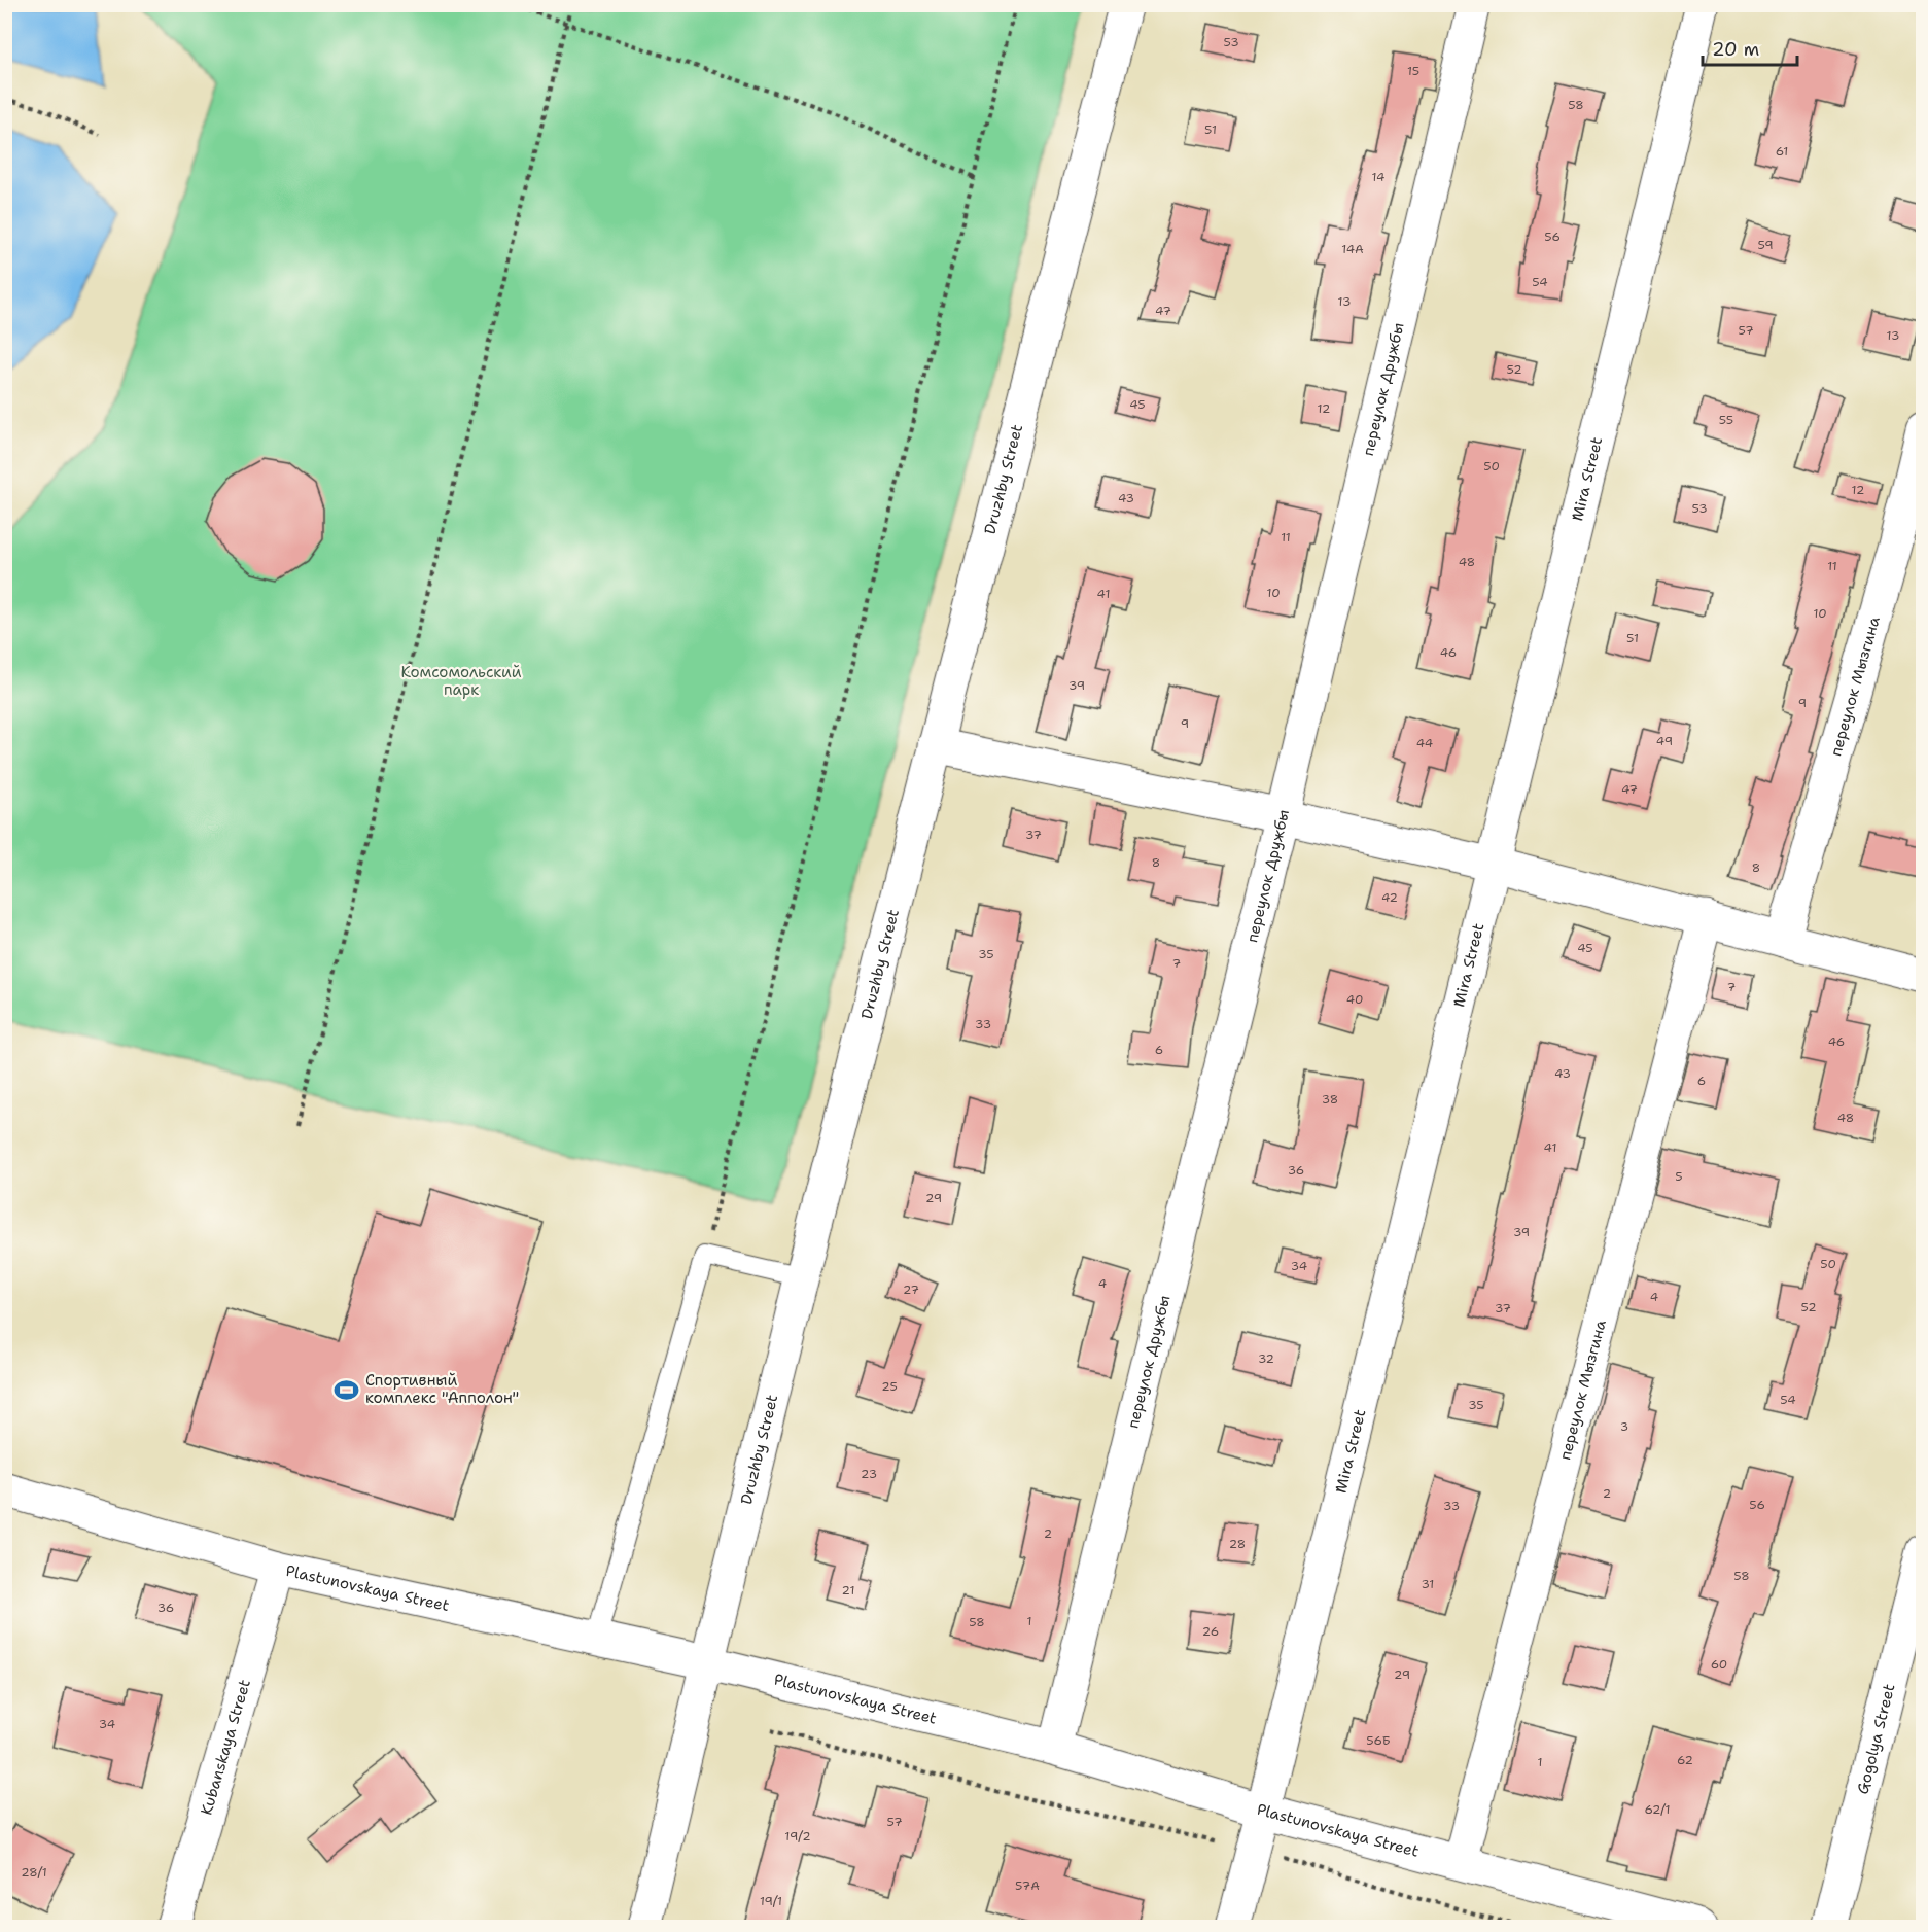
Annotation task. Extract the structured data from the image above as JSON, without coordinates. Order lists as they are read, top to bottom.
{
  "streets": {
    "street": [
      "переулок Дружбы",
      "Druzhby Street",
      "Mira Street",
      "переулок Мызгина",
      "Plastunovskaya Street",
      "Gogolya Street",
      "Kubanskaya Street"
    ]
  },
  "crossings": [
    ["переулок Дружбы", "Plastunovskaya Street"],
    ["Druzhby Street", "Plastunovskaya Street"],
    ["Mira Street", "Plastunovskaya Street"],
    ["переулок Мызгина", "Plastunovskaya Street"],
    ["Plastunovskaya Street", "Kubanskaya Street"]
  ],
  "parks": ["Комсомольский парк"],
  "places": {
    "sports": ["Спортивный комплекс \"Апполон\""]
  },
  "house_numbers": [
    "53",
    "15",
    "58",
    "51",
    "61",
    "14",
    "56",
    "59",
    "14А",
    "54",
    "13",
    "47",
    "57",
    "13",
    "52",
    "45",
    "12",
    "55",
    "50",
    "12",
    "43",
    "53",
    "11",
    "48",
    "11",
    "10",
    "41",
    "10",
    "51",
    "46",
    "39",
    "9",
    "9",
    "49",
    "44",
    "47",
    "37",
    "8",
    "8",
    "42",
    "45",
    "35",
    "7",
    "7",
    "40",
    "33",
    "46",
    "6",
    "43",
    "6",
    "38",
    "48",
    "41",
    "36",
    "5",
    "29",
    "39",
    "50",
    "34",
    "4",
    "27",
    "4",
    "52",
    "37",
    "32",
    "25",
    "54",
    "35",
    "3",
    "23",
    "2",
    "56",
    "33",
    "2",
    "28",
    "58",
    "31",
    "21",
    "36",
    "1",
    "58",
    "26",
    "60",
    "29",
    "34",
    "56Б",
    "62",
    "1",
    "62/1",
    "57",
    "19/2",
    "28/1",
    "57А",
    "19/1"
  ],
  "scale_bar": "20 m"
}
